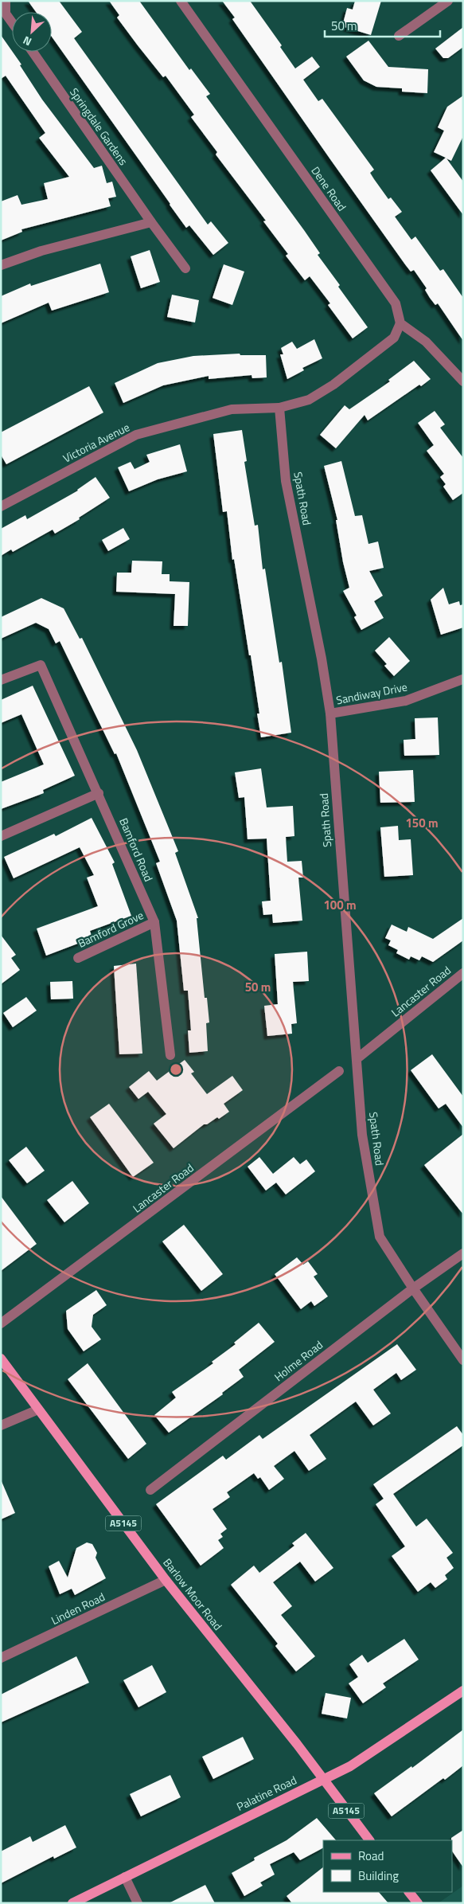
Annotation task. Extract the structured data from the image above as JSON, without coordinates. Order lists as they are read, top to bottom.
{
  "streets": {
    "main road": ["A5145", "Barlow Moor Road", "Palatine Road"],
    "street": [
      "Springdale Gardens",
      "Dene Road",
      "Victoria Avenue",
      "Spath Road",
      "Sandiway Drive",
      "Bamford Road",
      "Bamford Grove",
      "Lancaster Road",
      "Holme Road",
      "Linden Road"
    ]
  },
  "crossings": [
    ["Victoria Avenue", "Spath Road"],
    ["Spath Road", "Sandiway Drive"],
    ["Spath Road", "Lancaster Road"],
    ["Spath Road", "Holme Road"],
    ["Bamford Road", "Bamford Grove"],
    ["Barlow Moor Road", "Linden Road"],
    ["Barlow Moor Road", "Palatine Road"]
  ],
  "legend": ["Road", "Building"],
  "scale_bar": "50 m",
  "north": "bottom left",
  "rings": ["150 m", "100 m", "50 m"]
}
